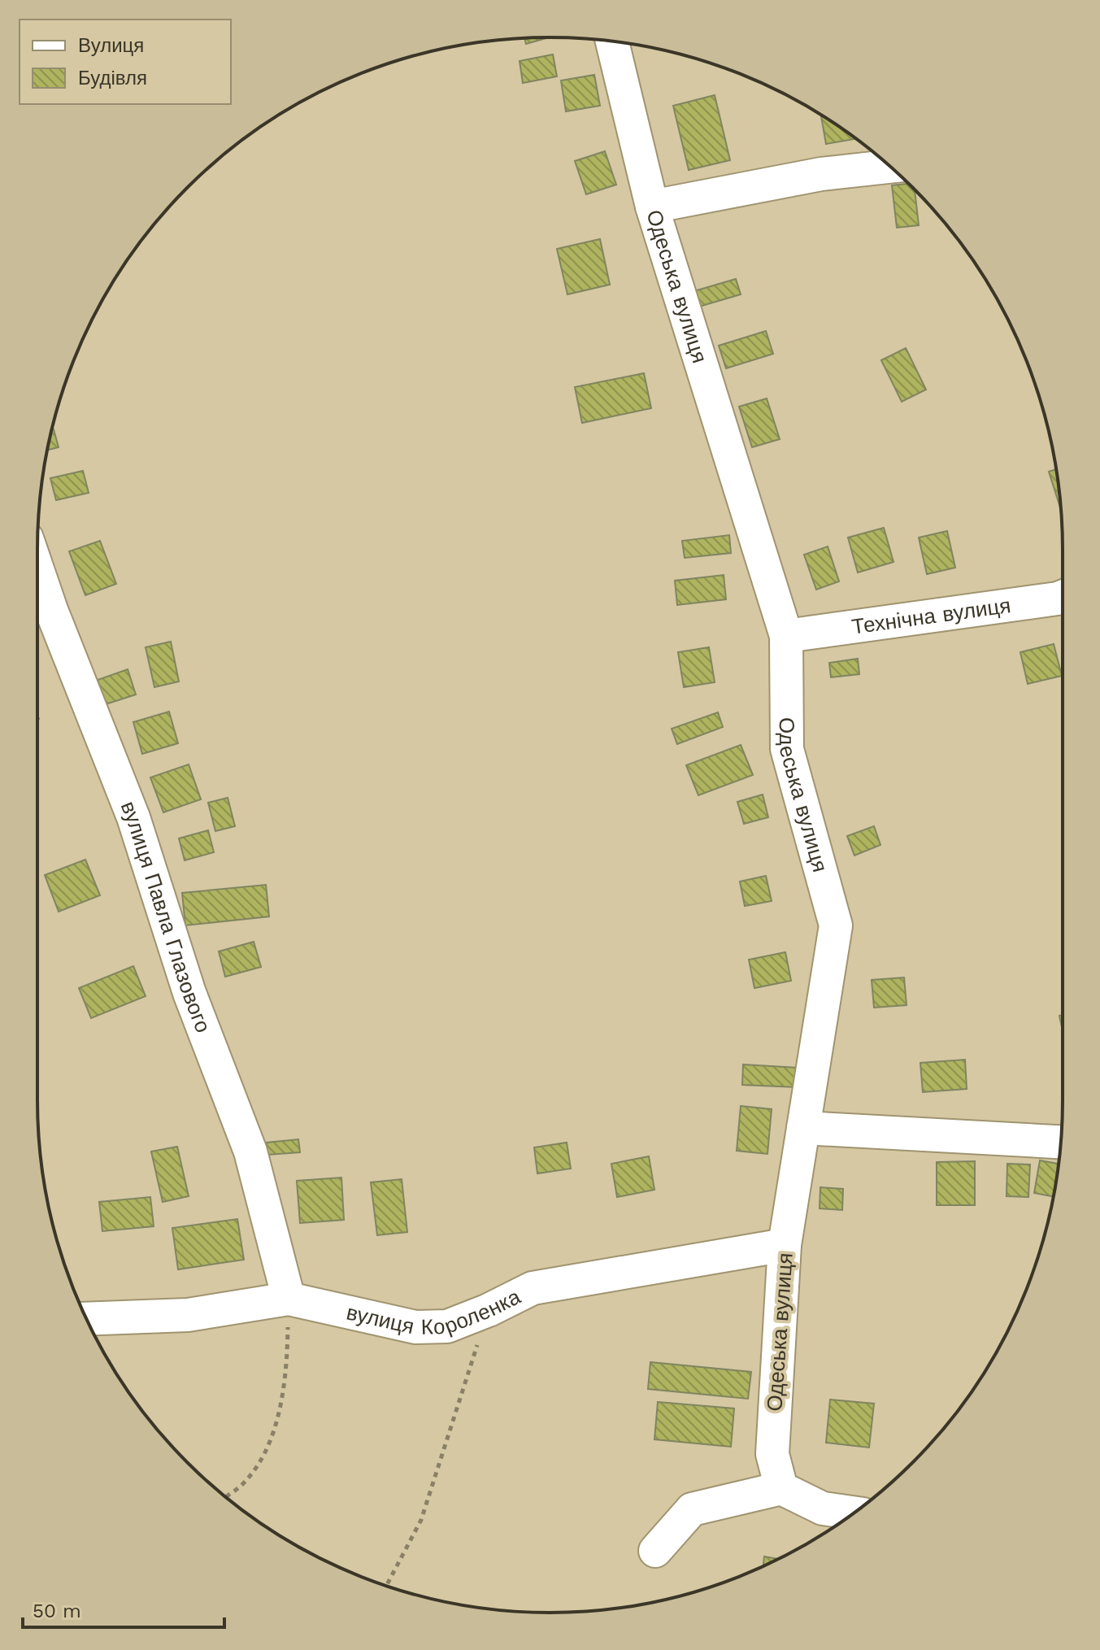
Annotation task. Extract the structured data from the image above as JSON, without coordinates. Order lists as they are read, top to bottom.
{
  "streets": {
    "street": [
      "Одеська вулиця",
      "Технічна вулиця",
      "вулиця Павла Глазового",
      "вулиця Короленка"
    ]
  },
  "crossings": [
    ["Одеська вулиця", "Технічна вулиця"],
    ["Одеська вулиця", "вулиця Короленка"],
    ["вулиця Павла Глазового", "вулиця Короленка"]
  ],
  "legend": ["Вулиця", "Будівля"],
  "scale_bar": "50 m"
}
